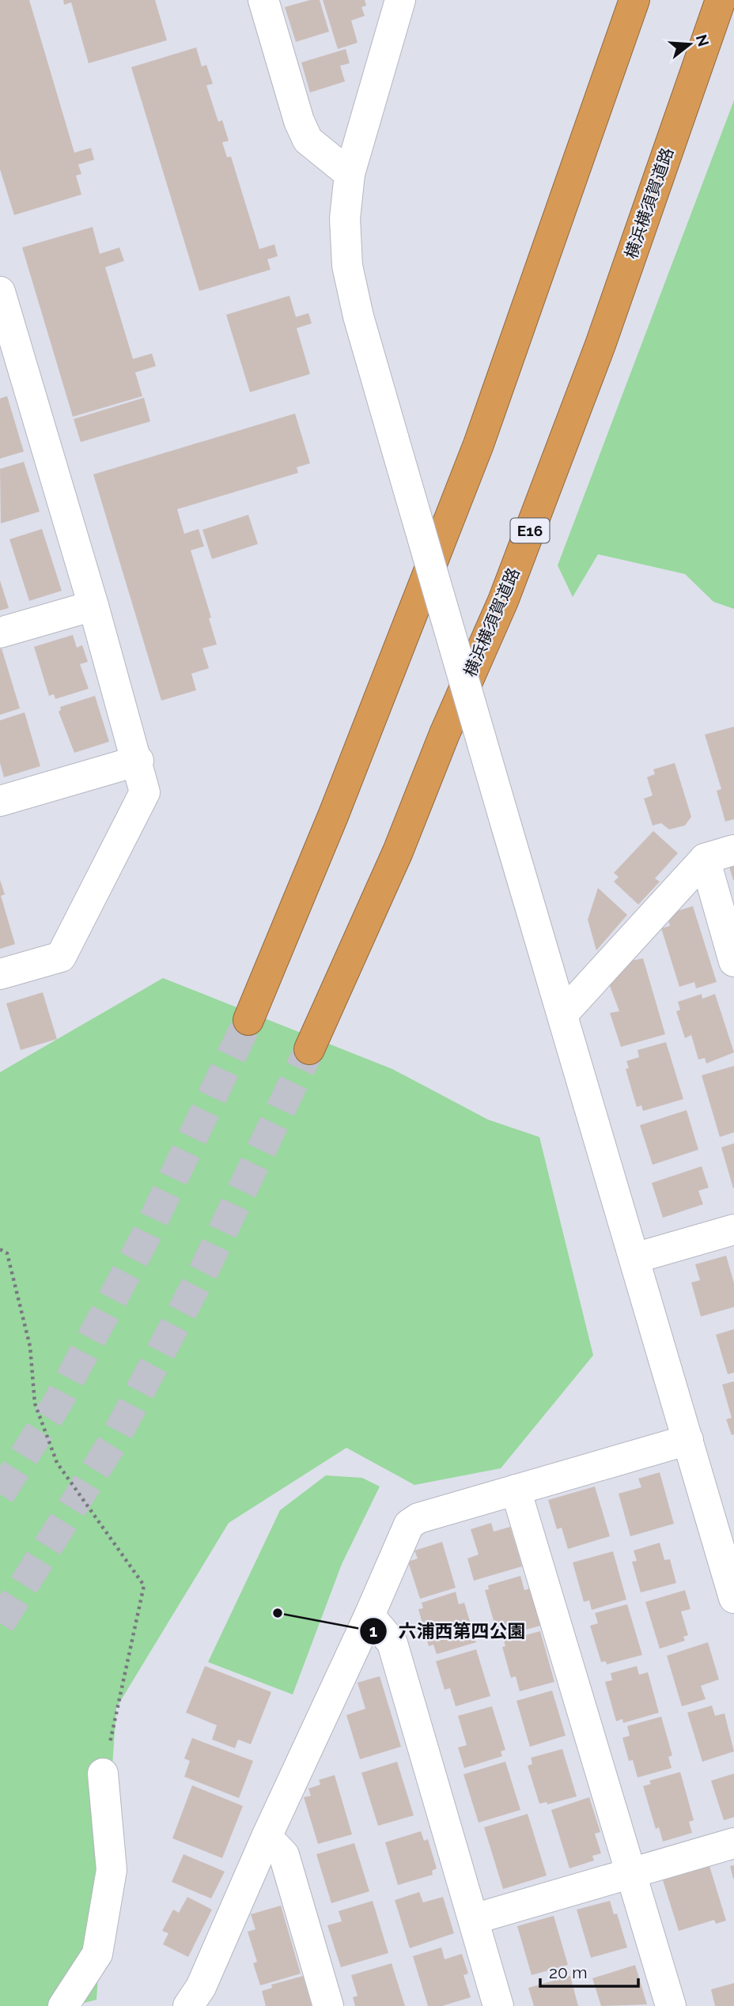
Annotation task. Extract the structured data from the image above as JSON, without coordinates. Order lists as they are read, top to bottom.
{
  "streets": {
    "highway": ["横浜横須賀道路", "E16"]
  },
  "places": ["六浦西第四公園"],
  "scale_bar": "20 m",
  "north": "right"
}
